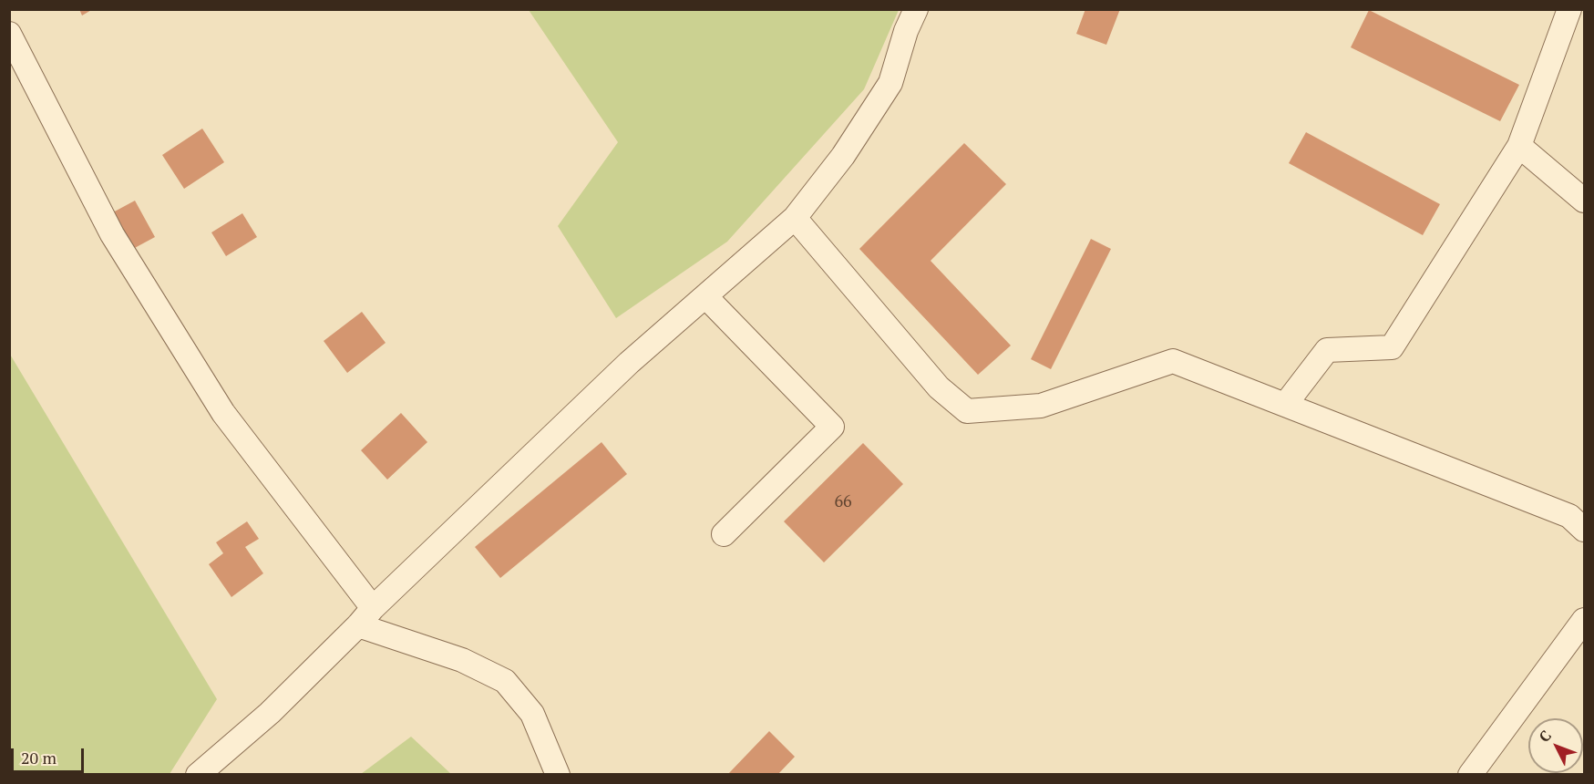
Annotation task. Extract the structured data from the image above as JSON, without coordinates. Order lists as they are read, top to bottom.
{
  "house_numbers": ["66"],
  "scale_bar": "20 m",
  "north": "top left"
}
